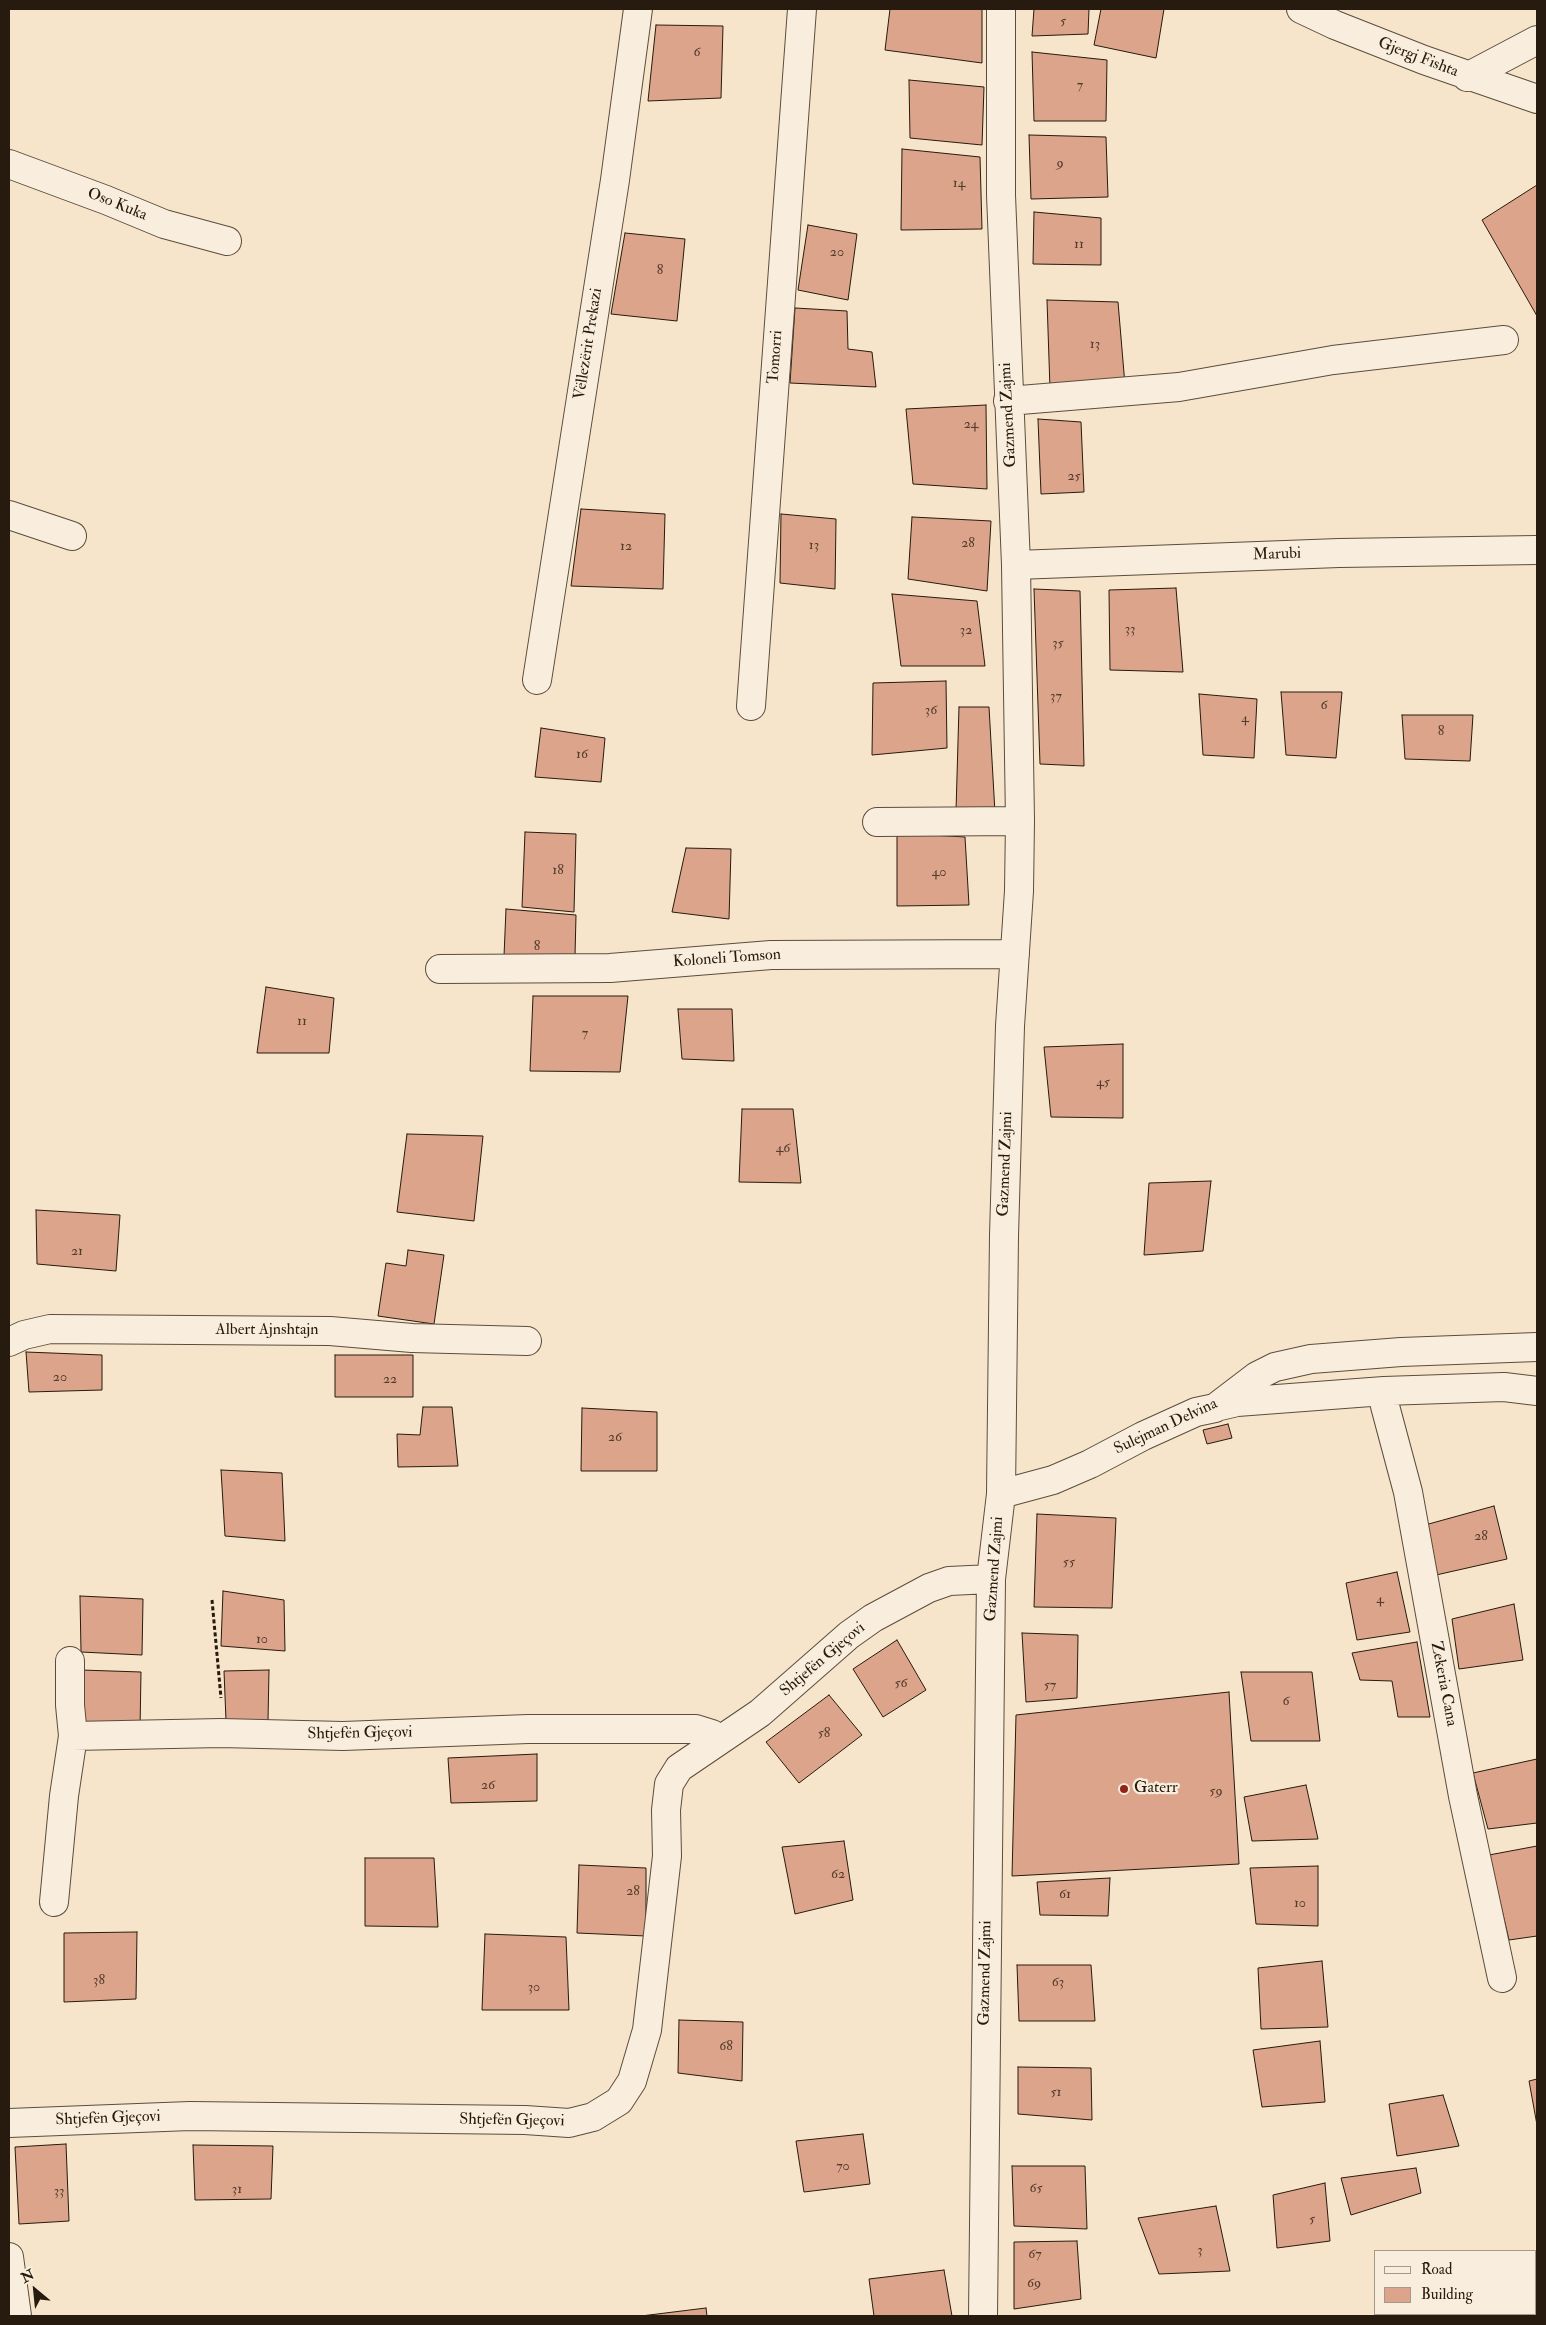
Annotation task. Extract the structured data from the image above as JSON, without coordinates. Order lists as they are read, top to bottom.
{
  "streets": {
    "street": [
      "Gjergj Fishta",
      "Oso Kuka",
      "Vëllezërit Prekazi",
      "Tomorri",
      "Gazmend Zajmi",
      "Marubi",
      "Koloneli Tomson",
      "Albert Ajnshtajn",
      "Sulejman Delvina",
      "Shtjefën Gjeçovi",
      "Zekeria Cana"
    ]
  },
  "crossings": [
    ["Gazmend Zajmi", "Marubi"],
    ["Gazmend Zajmi", "Koloneli Tomson"],
    ["Gazmend Zajmi", "Sulejman Delvina"],
    ["Gazmend Zajmi", "Shtjefën Gjeçovi"]
  ],
  "places": ["Gaterr"],
  "house_numbers": [
    "5",
    "6",
    "7",
    "9",
    "14",
    "11",
    "20",
    "8",
    "13",
    "24",
    "25",
    "28",
    "13",
    "12",
    "33",
    "32",
    "35",
    "37",
    "6",
    "36",
    "4",
    "8",
    "16",
    "18",
    "40",
    "8",
    "11",
    "7",
    "45",
    "46",
    "21",
    "20",
    "22",
    "26",
    "28",
    "55",
    "4",
    "10",
    "56",
    "57",
    "6",
    "58",
    "26",
    "59",
    "62",
    "28",
    "61",
    "10",
    "38",
    "63",
    "30",
    "68",
    "51",
    "70",
    "65",
    "31",
    "33",
    "5",
    "3",
    "67",
    "69"
  ],
  "legend": ["Road", "Building"],
  "north": "top left"
}
